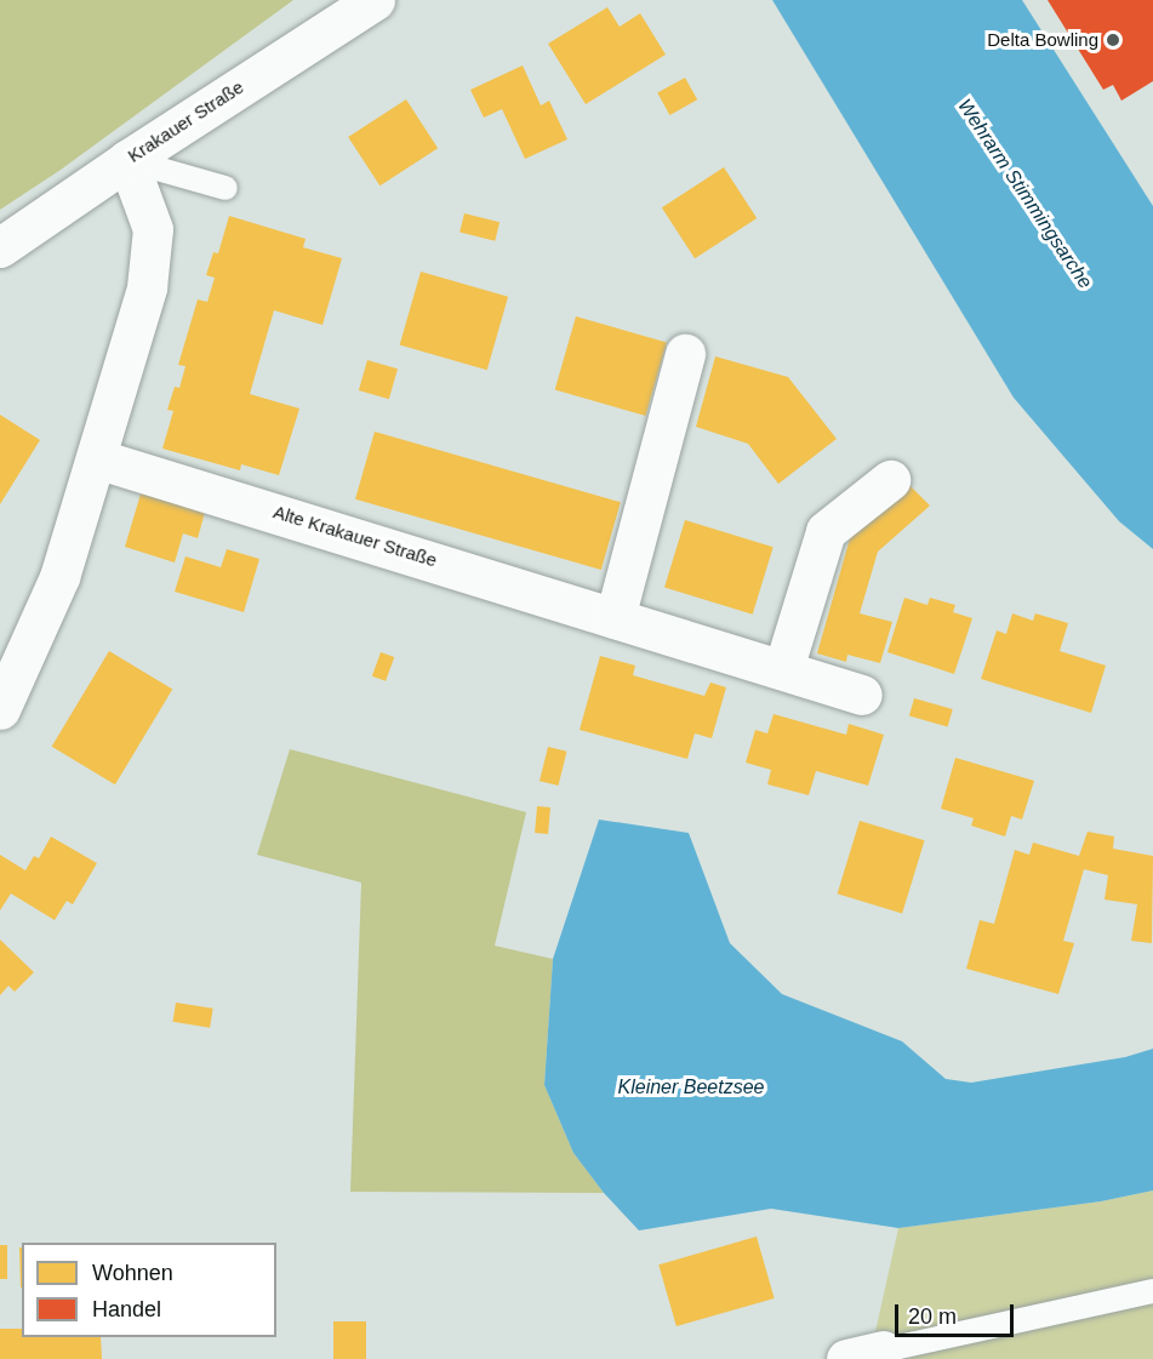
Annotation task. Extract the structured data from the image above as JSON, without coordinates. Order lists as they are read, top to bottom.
{
  "streets": {
    "street": ["Krakauer Straße", "Alte Krakauer Straße"]
  },
  "water": ["Wehrarm Stimmingsarche", "Kleiner Beetzsee"],
  "places": ["Delta Bowling"],
  "legend": ["Wohnen", "Handel"],
  "scale_bar": "20 m"
}
